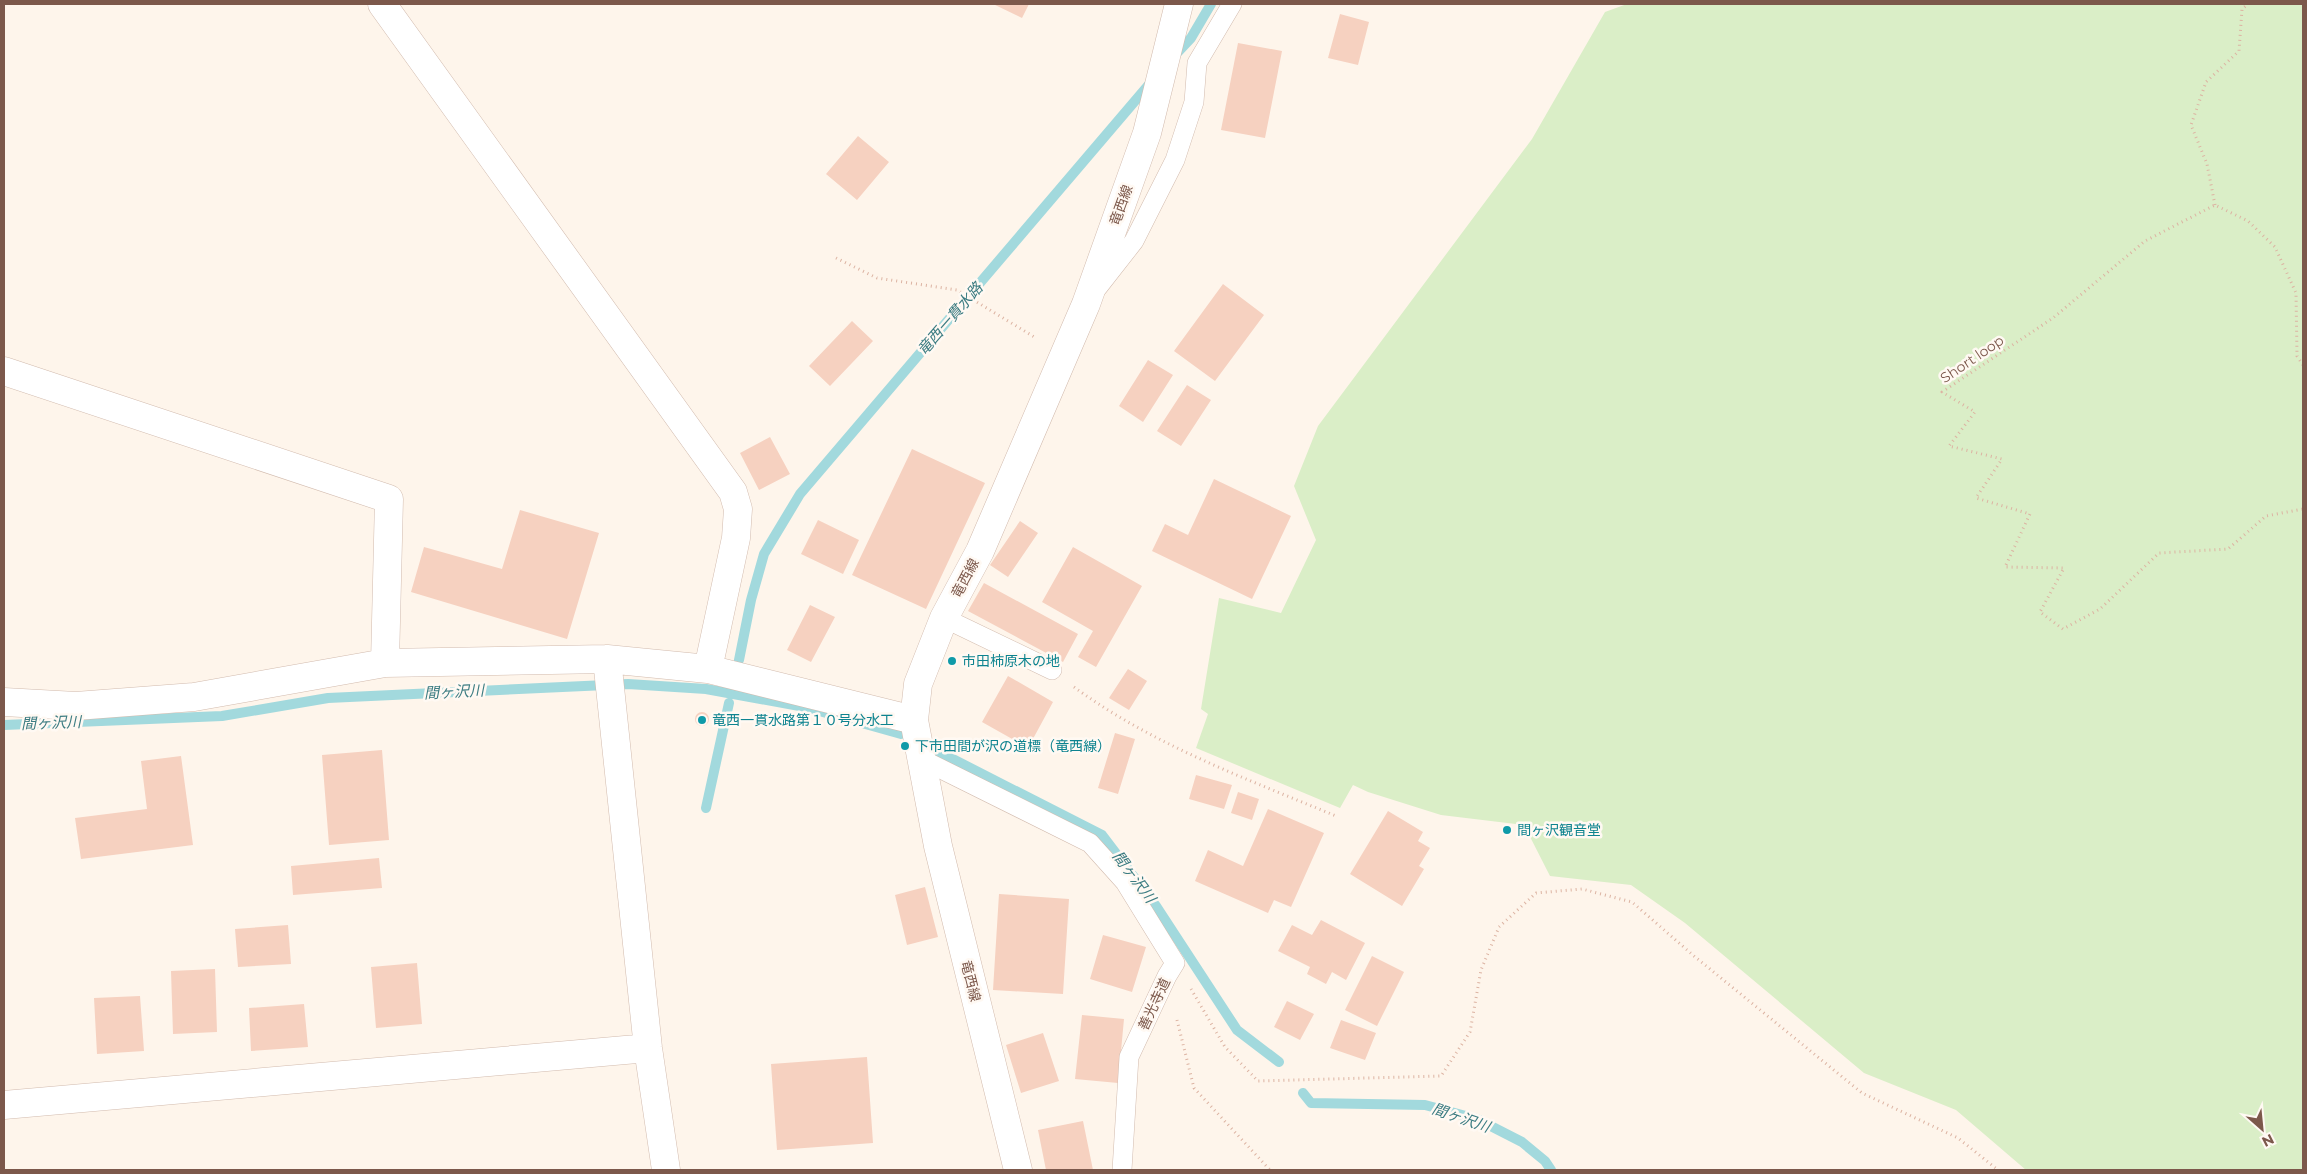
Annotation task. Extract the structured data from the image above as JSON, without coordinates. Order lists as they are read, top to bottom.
{
  "streets": {
    "street": ["竜西線"],
    "lane": ["善光寺道"],
    "path": ["Short loop"]
  },
  "crossings": [
    ["竜西線", "善光寺道"]
  ],
  "water": ["竜西一貫水路", "間ヶ沢川"],
  "places": [
    "市田柿原木の地",
    "竜西一貫水路第１０号分水工",
    "下市田間が沢の道標（竜西線）",
    "間ヶ沢観音堂"
  ],
  "north": "bottom right"
}
